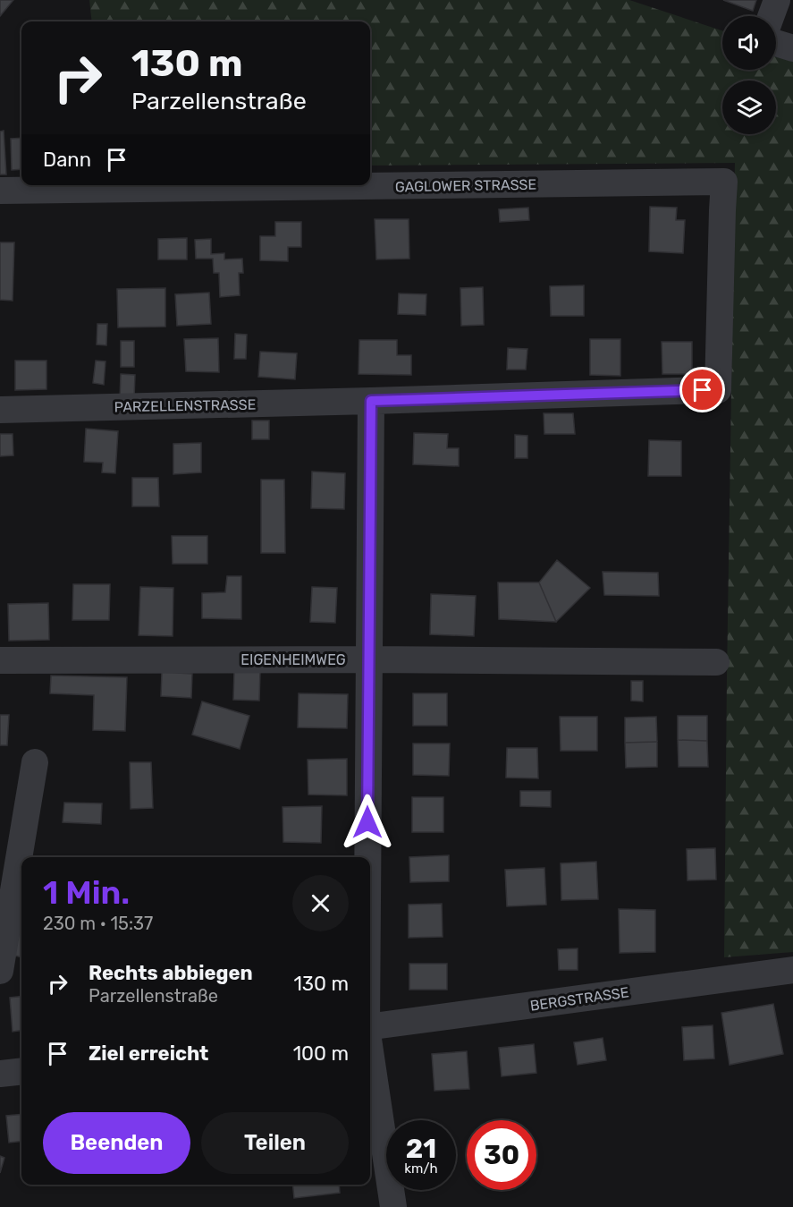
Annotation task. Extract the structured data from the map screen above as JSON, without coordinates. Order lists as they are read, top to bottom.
{
  "streets": {
    "street": [
      "GAGLOWER STRASSE",
      "PARZELLENSTRASSE",
      "EIGENHEIMWEG",
      "BERGSTRASSE"
    ]
  },
  "crossings": [
    ["GAGLOWER STRASSE", "PARZELLENSTRASSE"]
  ],
  "page": {
    "turn": ["130 m", "Parzellenstraße"],
    "then": "Dann",
    "heading": ["1 Min.", "230 m · 15:37"],
    "list": [
      {
        "name": "Rechts abbiegen",
        "note": "Parzellenstraße",
        "value": "130 m"
      },
      {
        "name": "Ziel erreicht",
        "value": "100 m"
      }
    ],
    "buttons": ["Beenden", "Teilen"],
    "speed": "21 km/h",
    "limit": "30"
  }
}
